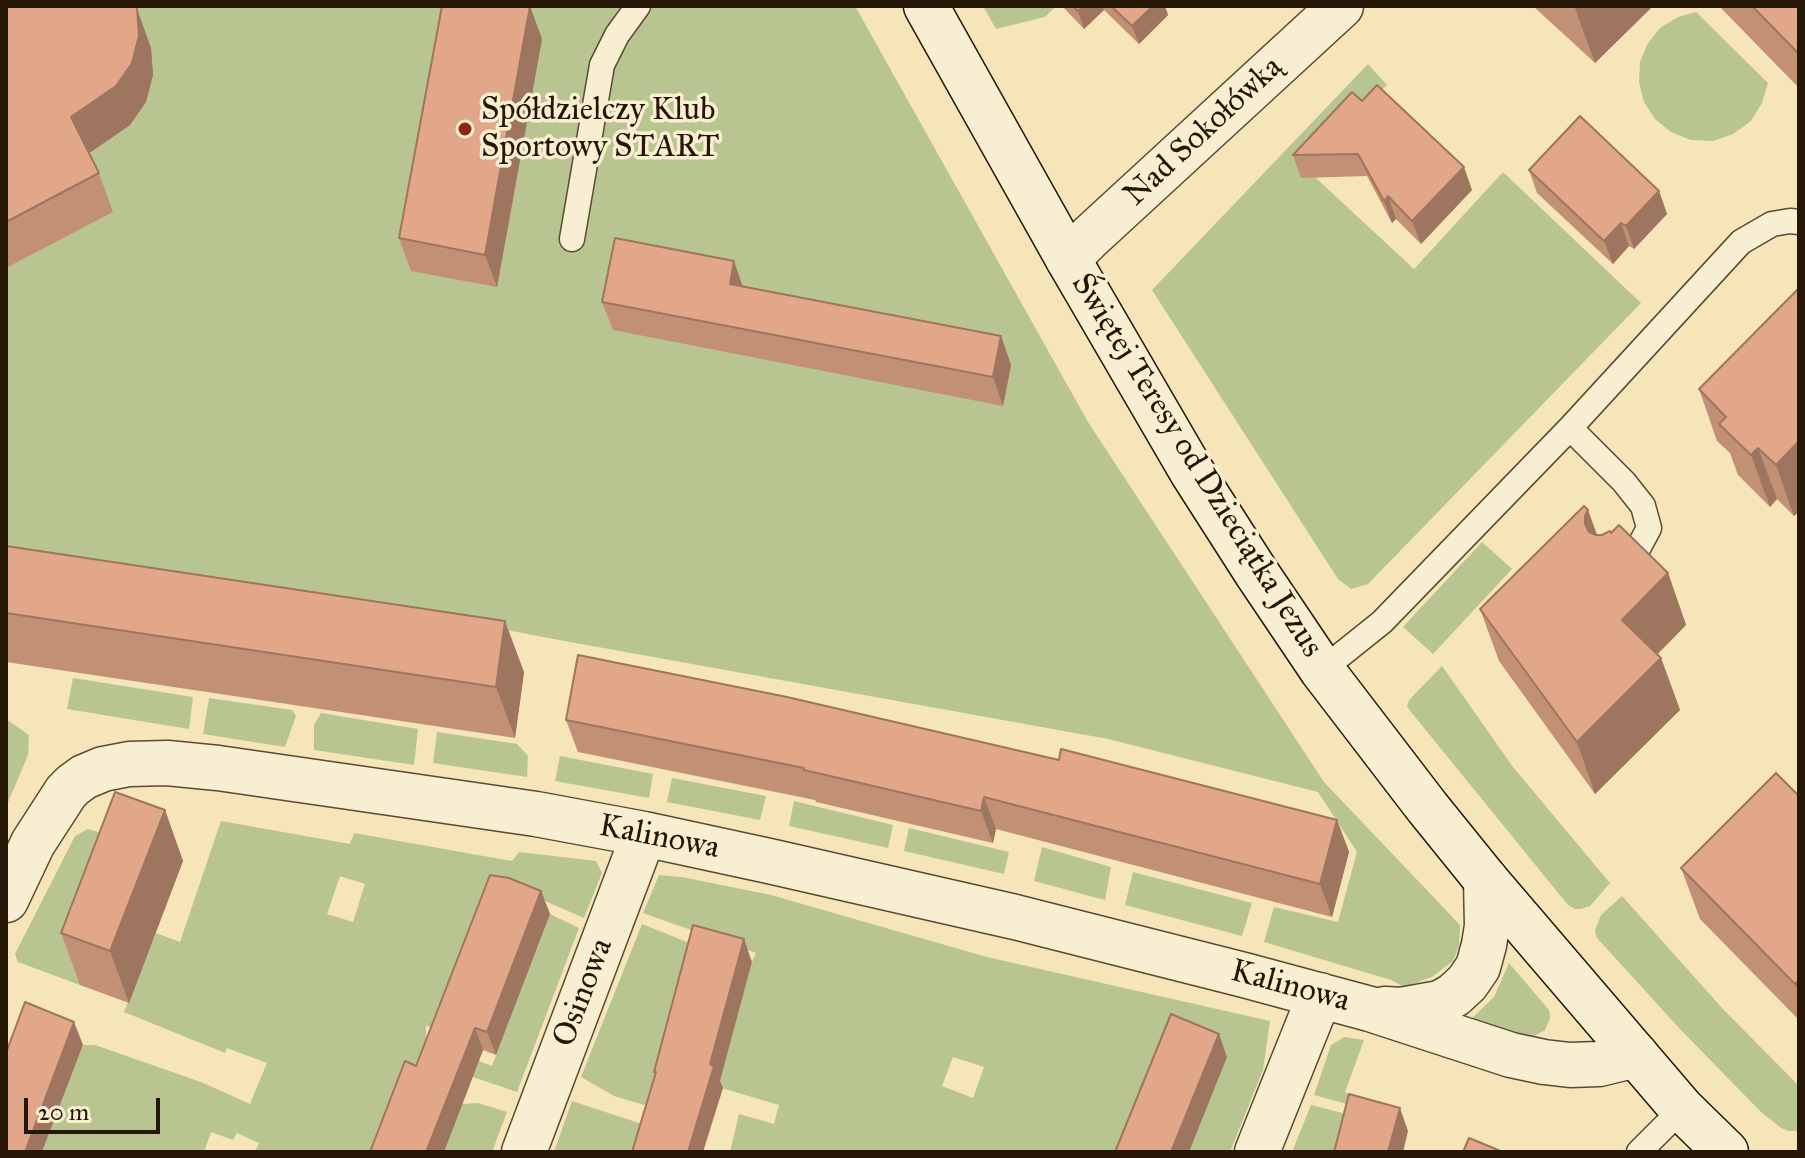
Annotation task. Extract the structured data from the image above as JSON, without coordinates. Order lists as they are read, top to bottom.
{
  "streets": {
    "street": [
      "Nad Sokołówką",
      "Świętej Teresy od Dzieciątka Jezus",
      "Kalinowa",
      "Osinowa"
    ]
  },
  "crossings": [
    ["Nad Sokołówką", "Świętej Teresy od Dzieciątka Jezus"],
    ["Świętej Teresy od Dzieciątka Jezus", "Kalinowa"],
    ["Kalinowa", "Osinowa"]
  ],
  "places": ["Spółdzielczy Klub Sportowy START"],
  "scale_bar": "20 m"
}
